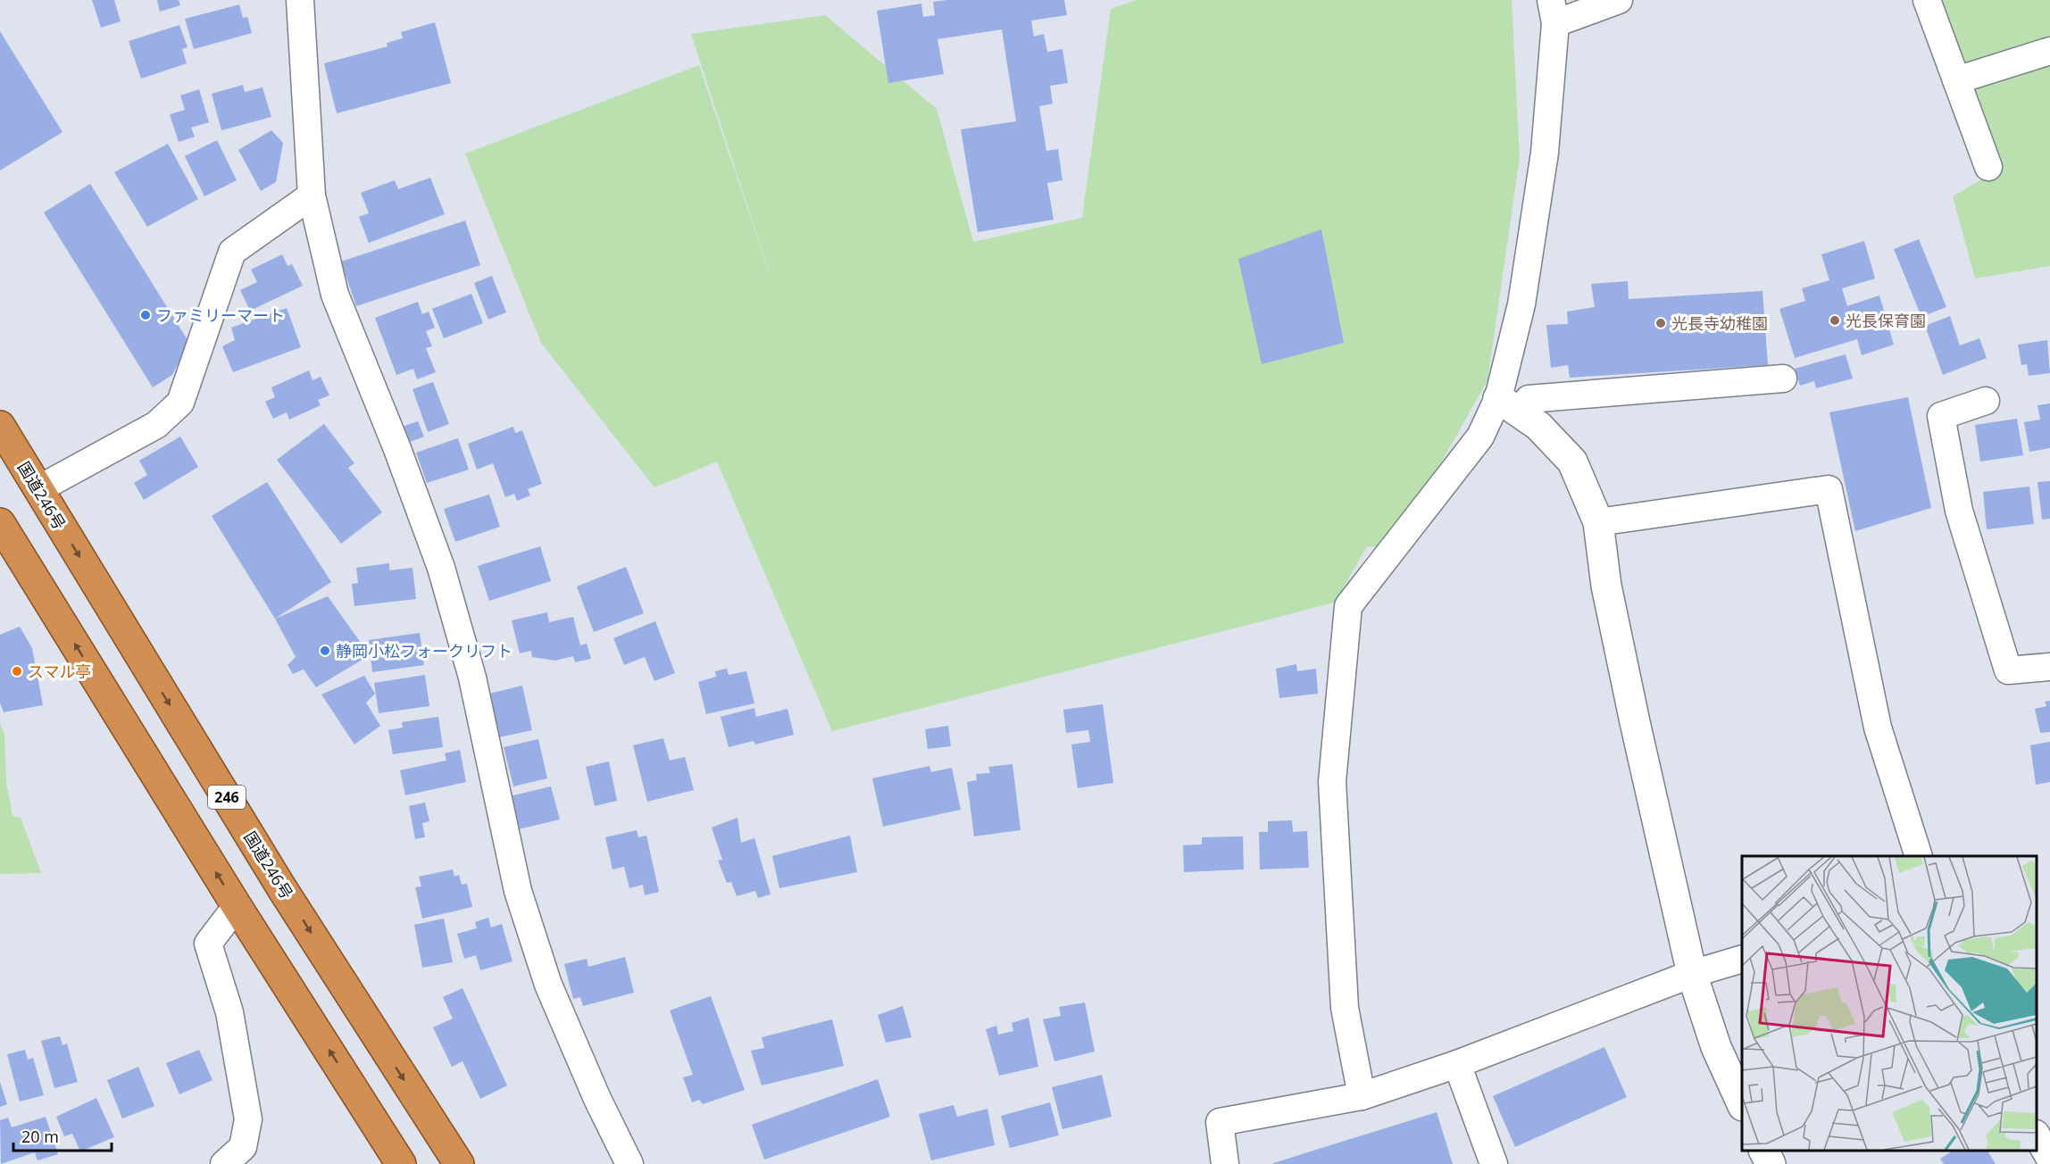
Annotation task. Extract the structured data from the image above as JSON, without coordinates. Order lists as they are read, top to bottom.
{
  "streets": {
    "highway": ["国道246号", "246"]
  },
  "places": [
    "ファミリーマート",
    "光長保育園",
    "光長寺幼稚園",
    "静岡小松フォークリフト",
    "スマル亭"
  ],
  "scale_bar": "20 m"
}
